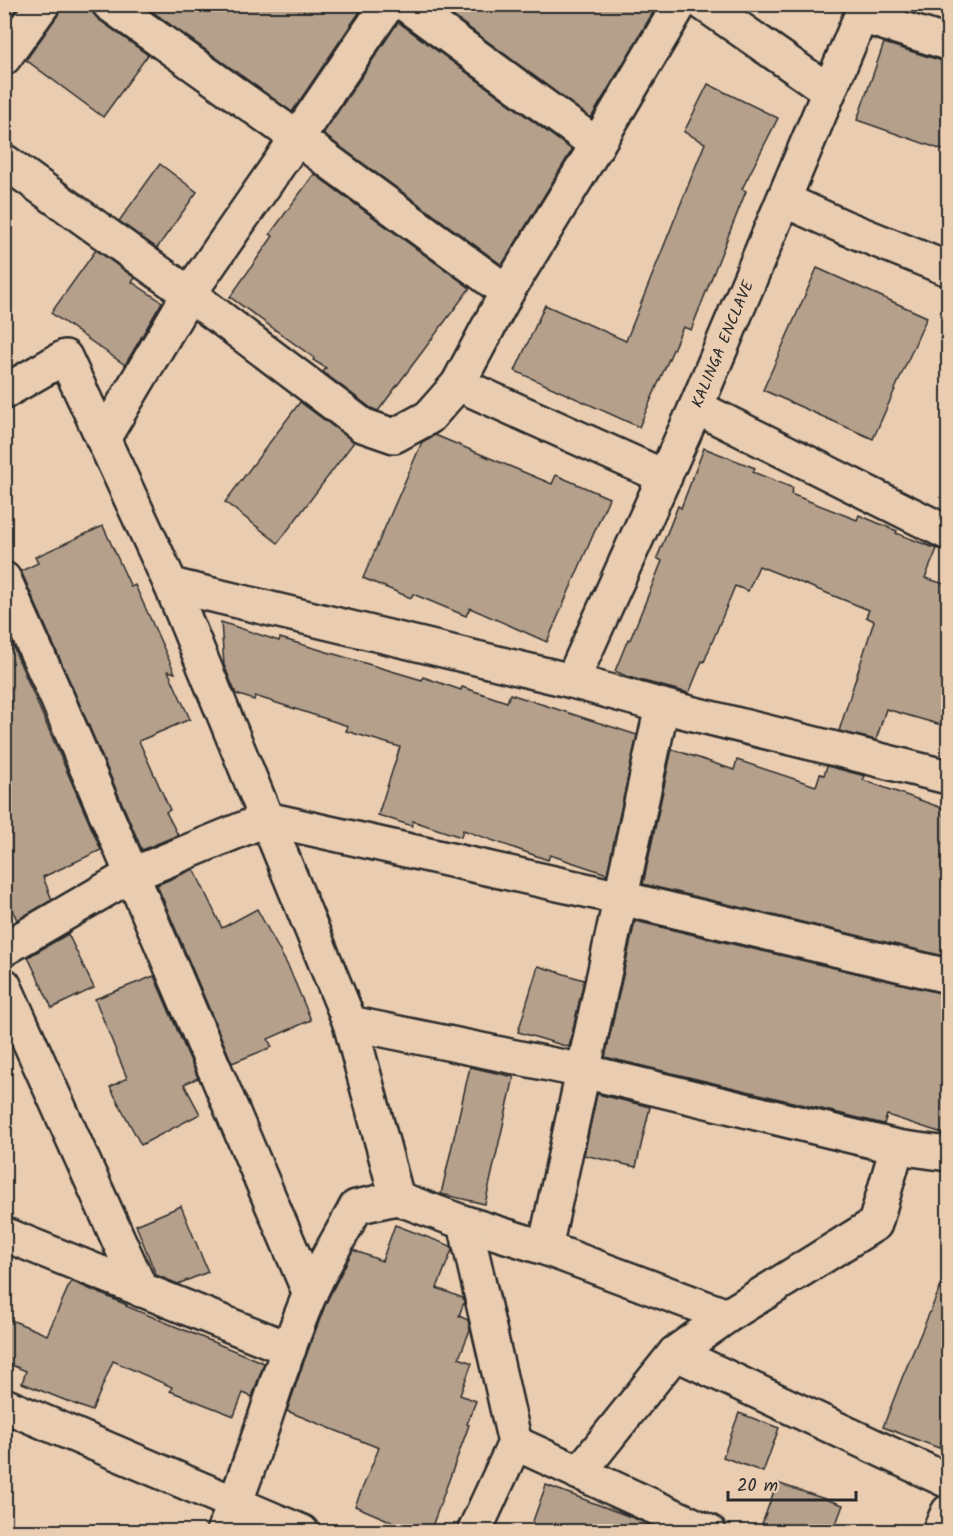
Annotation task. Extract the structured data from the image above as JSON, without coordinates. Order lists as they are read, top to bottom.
{
  "streets": {
    "street": ["KALINGA ENCLAVE"]
  },
  "scale_bar": "20 m"
}
